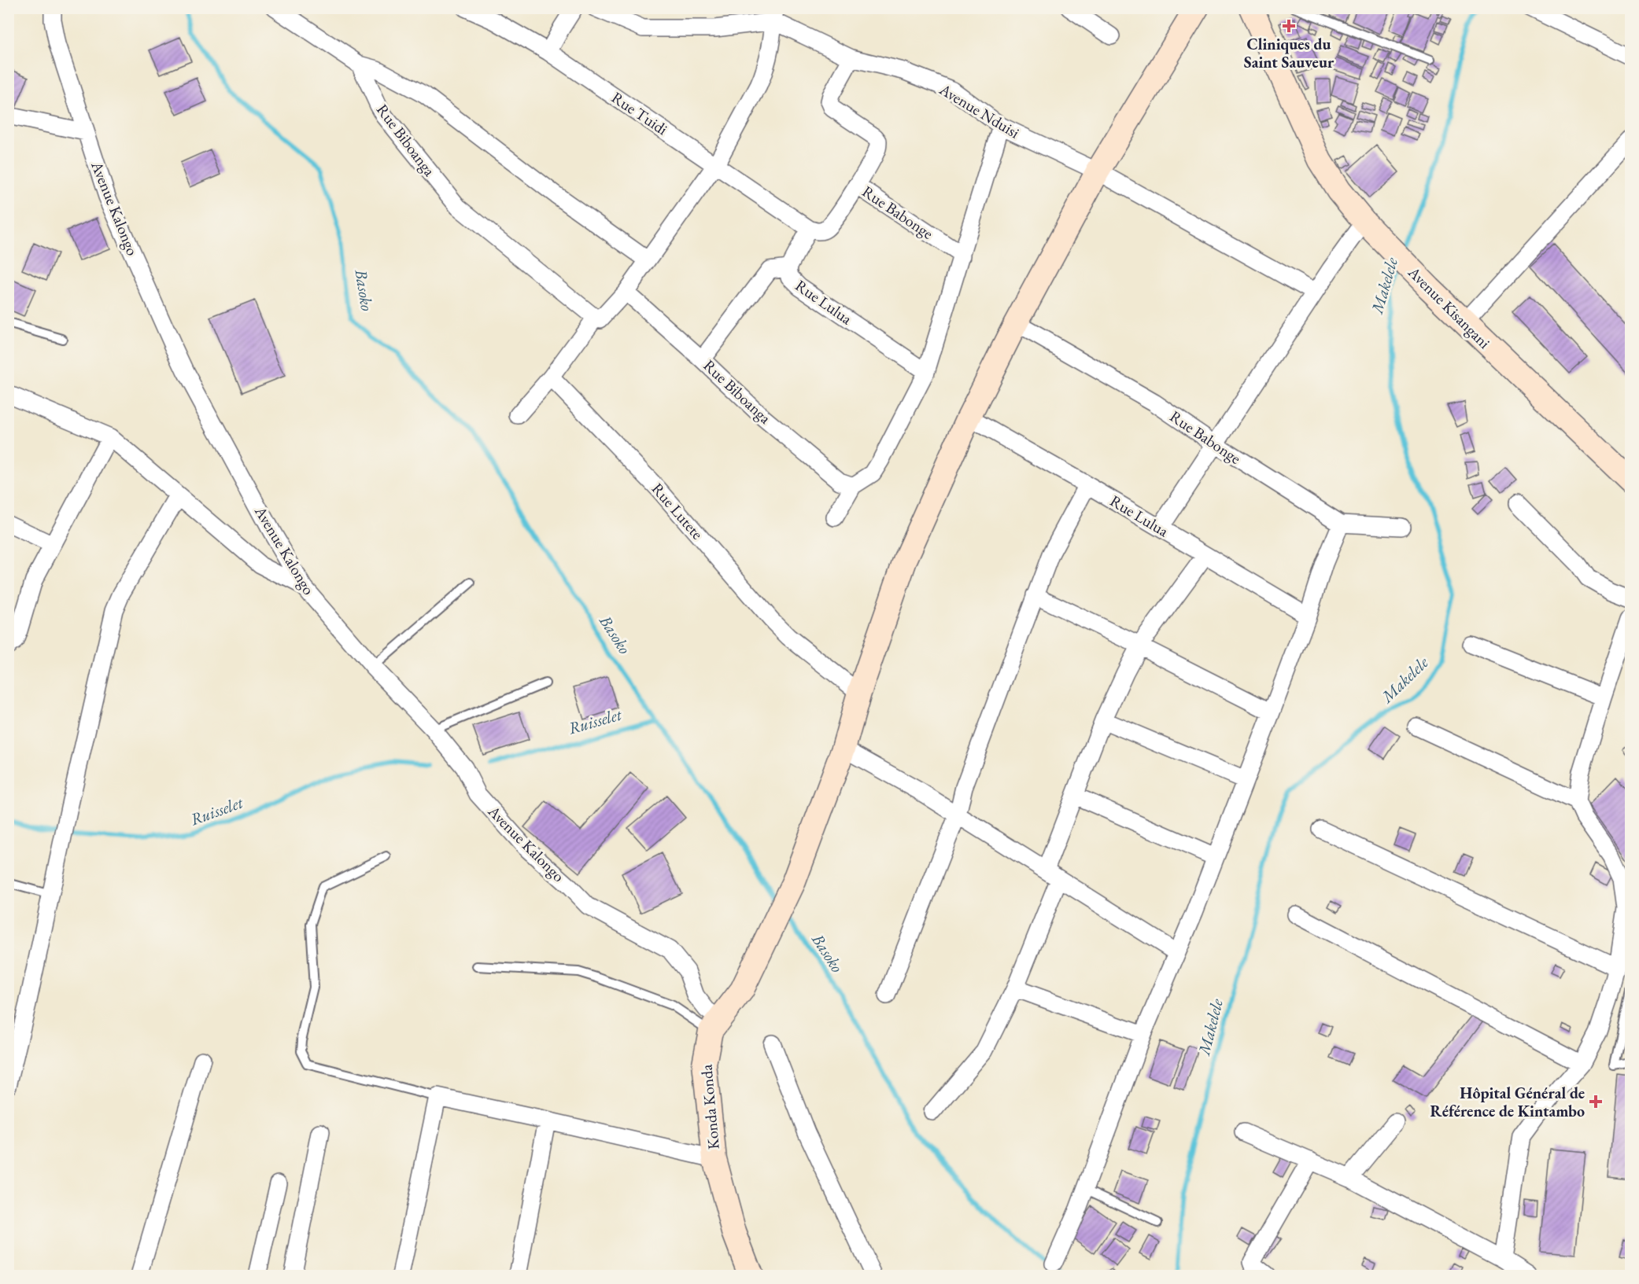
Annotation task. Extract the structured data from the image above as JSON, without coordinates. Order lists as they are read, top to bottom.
{
  "streets": {
    "street": [
      "Avenue Nduisi",
      "Rue Tuidi",
      "Rue Biboanga",
      "Avenue Kalongo",
      "Rue Babonge",
      "Rue Lulua",
      "Avenue Kisangani",
      "Rue Lutete",
      "Konda Konda"
    ]
  },
  "crossings": [
    ["Avenue Nduisi", "Konda Konda"],
    ["Rue Tuidi", "Rue Lulua"],
    ["Avenue Kalongo", "Konda Konda"],
    ["Rue Babonge", "Konda Konda"],
    ["Rue Lulua", "Konda Konda"],
    ["Rue Lutete", "Konda Konda"]
  ],
  "water": ["Makelele", "Basoko", "Ruisselet"],
  "places": {
    "health": ["Cliniques du Saint Sauveur", "Hôpital Général de Référence de Kintambo"]
  }
}
